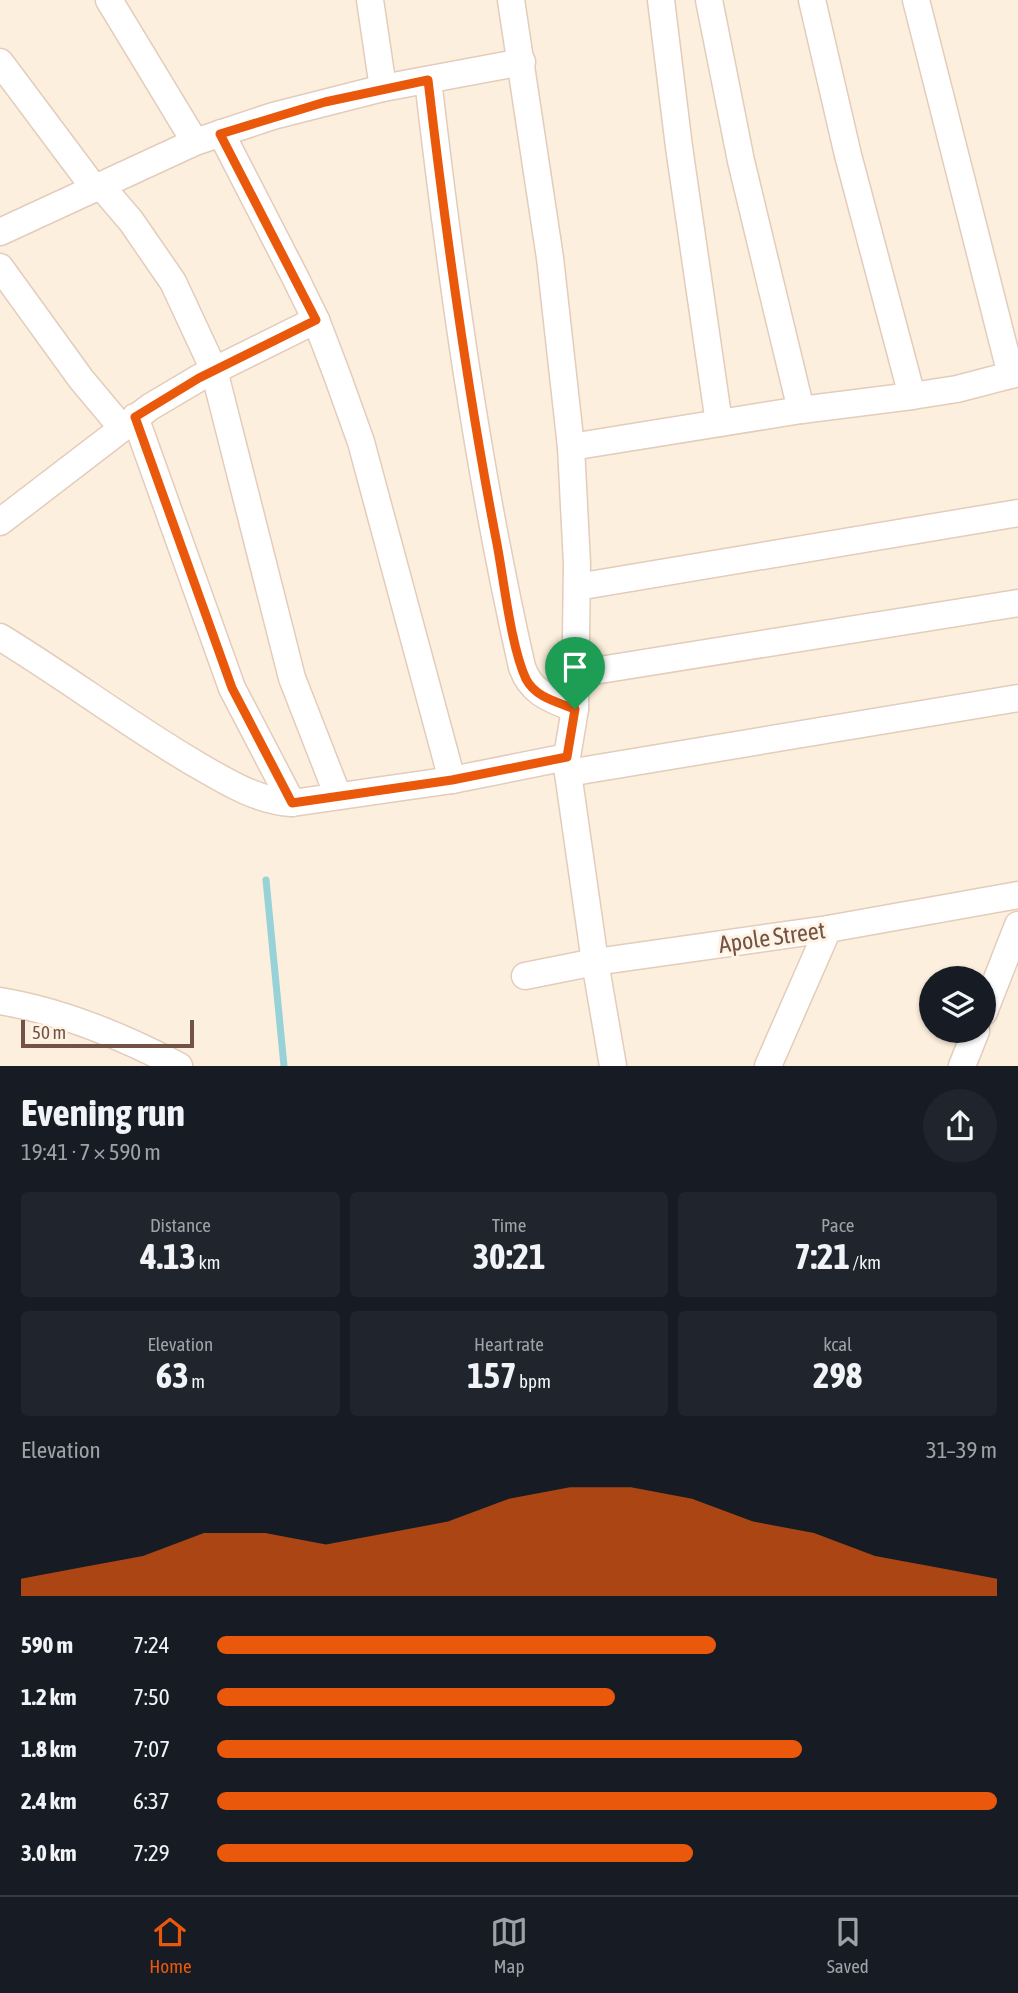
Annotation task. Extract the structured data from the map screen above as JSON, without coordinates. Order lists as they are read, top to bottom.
{
  "streets": {
    "street": ["Apole Street"]
  },
  "scale_bar": "50 m",
  "page": {
    "scale": "50 m",
    "heading": ["Evening run", "19:41 · 7 × 590 m"],
    "stats": [
      ["Distance", "4.13 km"],
      ["Time", "30:21"],
      ["Pace", "7:21 /km"],
      ["Elevation", "63 m"],
      ["Heart rate", "157 bpm"],
      ["kcal", "298"]
    ],
    "chart": ["Elevation", "31–39 m"],
    "list": [
      {
        "name": "590 m",
        "note": "7:24"
      },
      {
        "name": "1.2 km",
        "note": "7:50"
      },
      {
        "name": "1.8 km",
        "note": "7:07"
      },
      {
        "name": "2.4 km",
        "note": "6:37"
      },
      {
        "name": "3.0 km",
        "note": "7:29"
      }
    ],
    "tabs": ["Home", "Map", "Saved"]
  }
}
